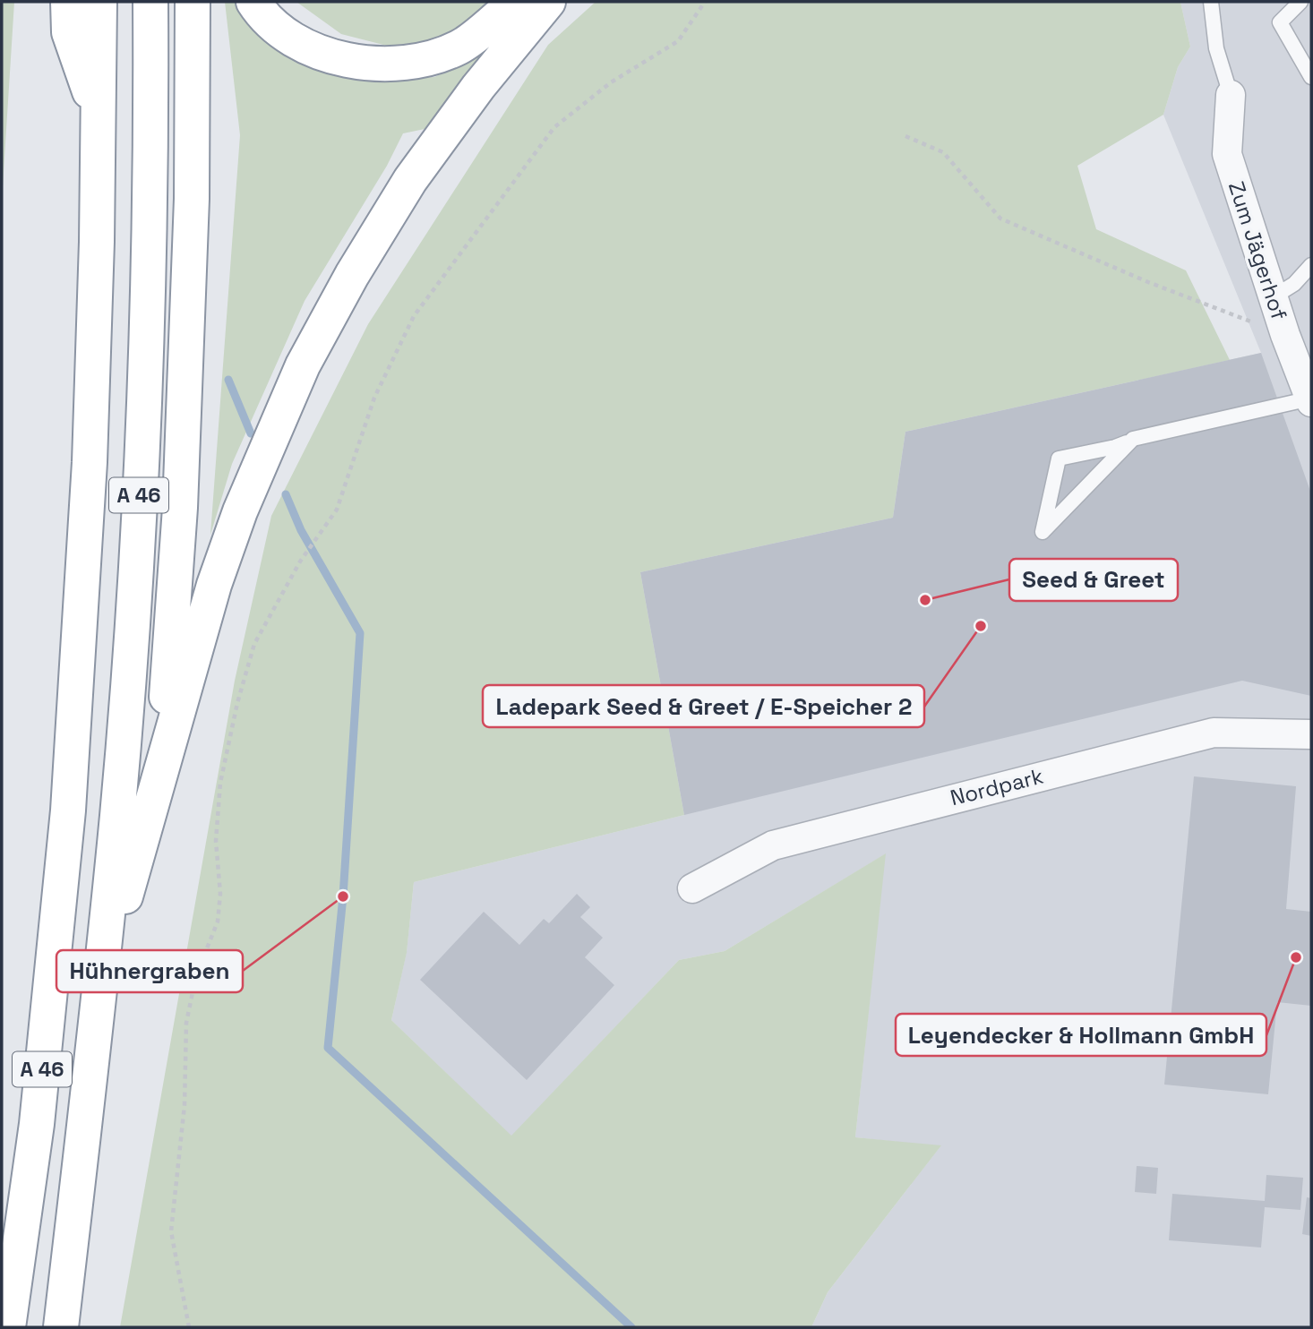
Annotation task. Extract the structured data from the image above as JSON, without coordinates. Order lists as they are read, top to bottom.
{
  "streets": {
    "highway": ["A 46"],
    "street": ["Zum Jägerhof", "Nordpark"]
  },
  "places": [
    "Seed & Greet",
    "Ladepark Seed & Greet / E-Speicher 2",
    "Hühnergraben",
    "Leyendecker & Hollmann GmbH"
  ]
}
